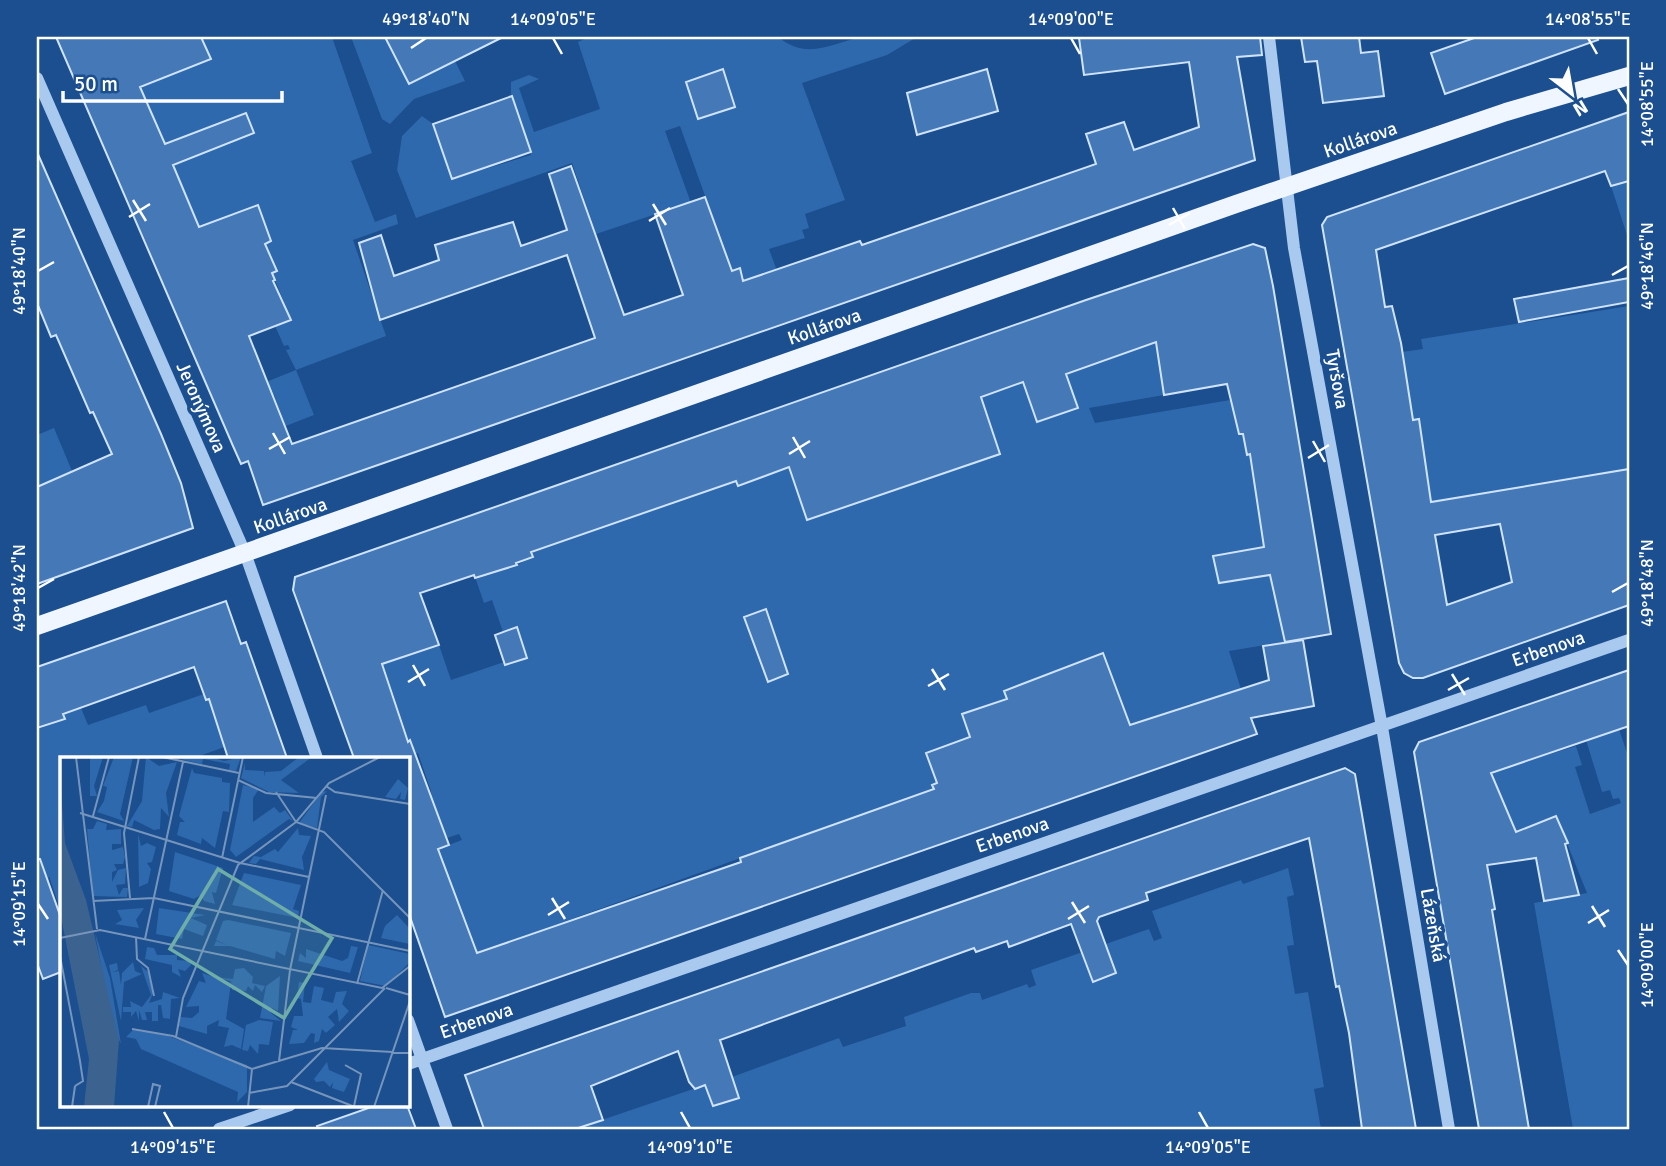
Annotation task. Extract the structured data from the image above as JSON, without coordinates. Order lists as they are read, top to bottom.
{
  "streets": {
    "main road": ["Kollárova"],
    "street": [
      "Tyršova",
      "Jeronýmova",
      "Erbenova",
      "Lázeňská"
    ]
  },
  "crossings": [
    ["Kollárova", "Tyršova"],
    ["Kollárova", "Jeronýmova"],
    ["Tyršova", "Erbenova"],
    ["Tyršova", "Lázeňská"],
    ["Erbenova", "Lázeňská"]
  ],
  "scale_bar": "50 m",
  "north": "bottom right",
  "coordinates": [
    "49°18'40\"N",
    "14°09'05\"E",
    "14°09'00\"E",
    "14°08'55\"E",
    "49°18'46\"N",
    "49°18'48\"N",
    "49°18'42\"N",
    "14°09'15\"E",
    "14°09'10\"E"
  ]
}
